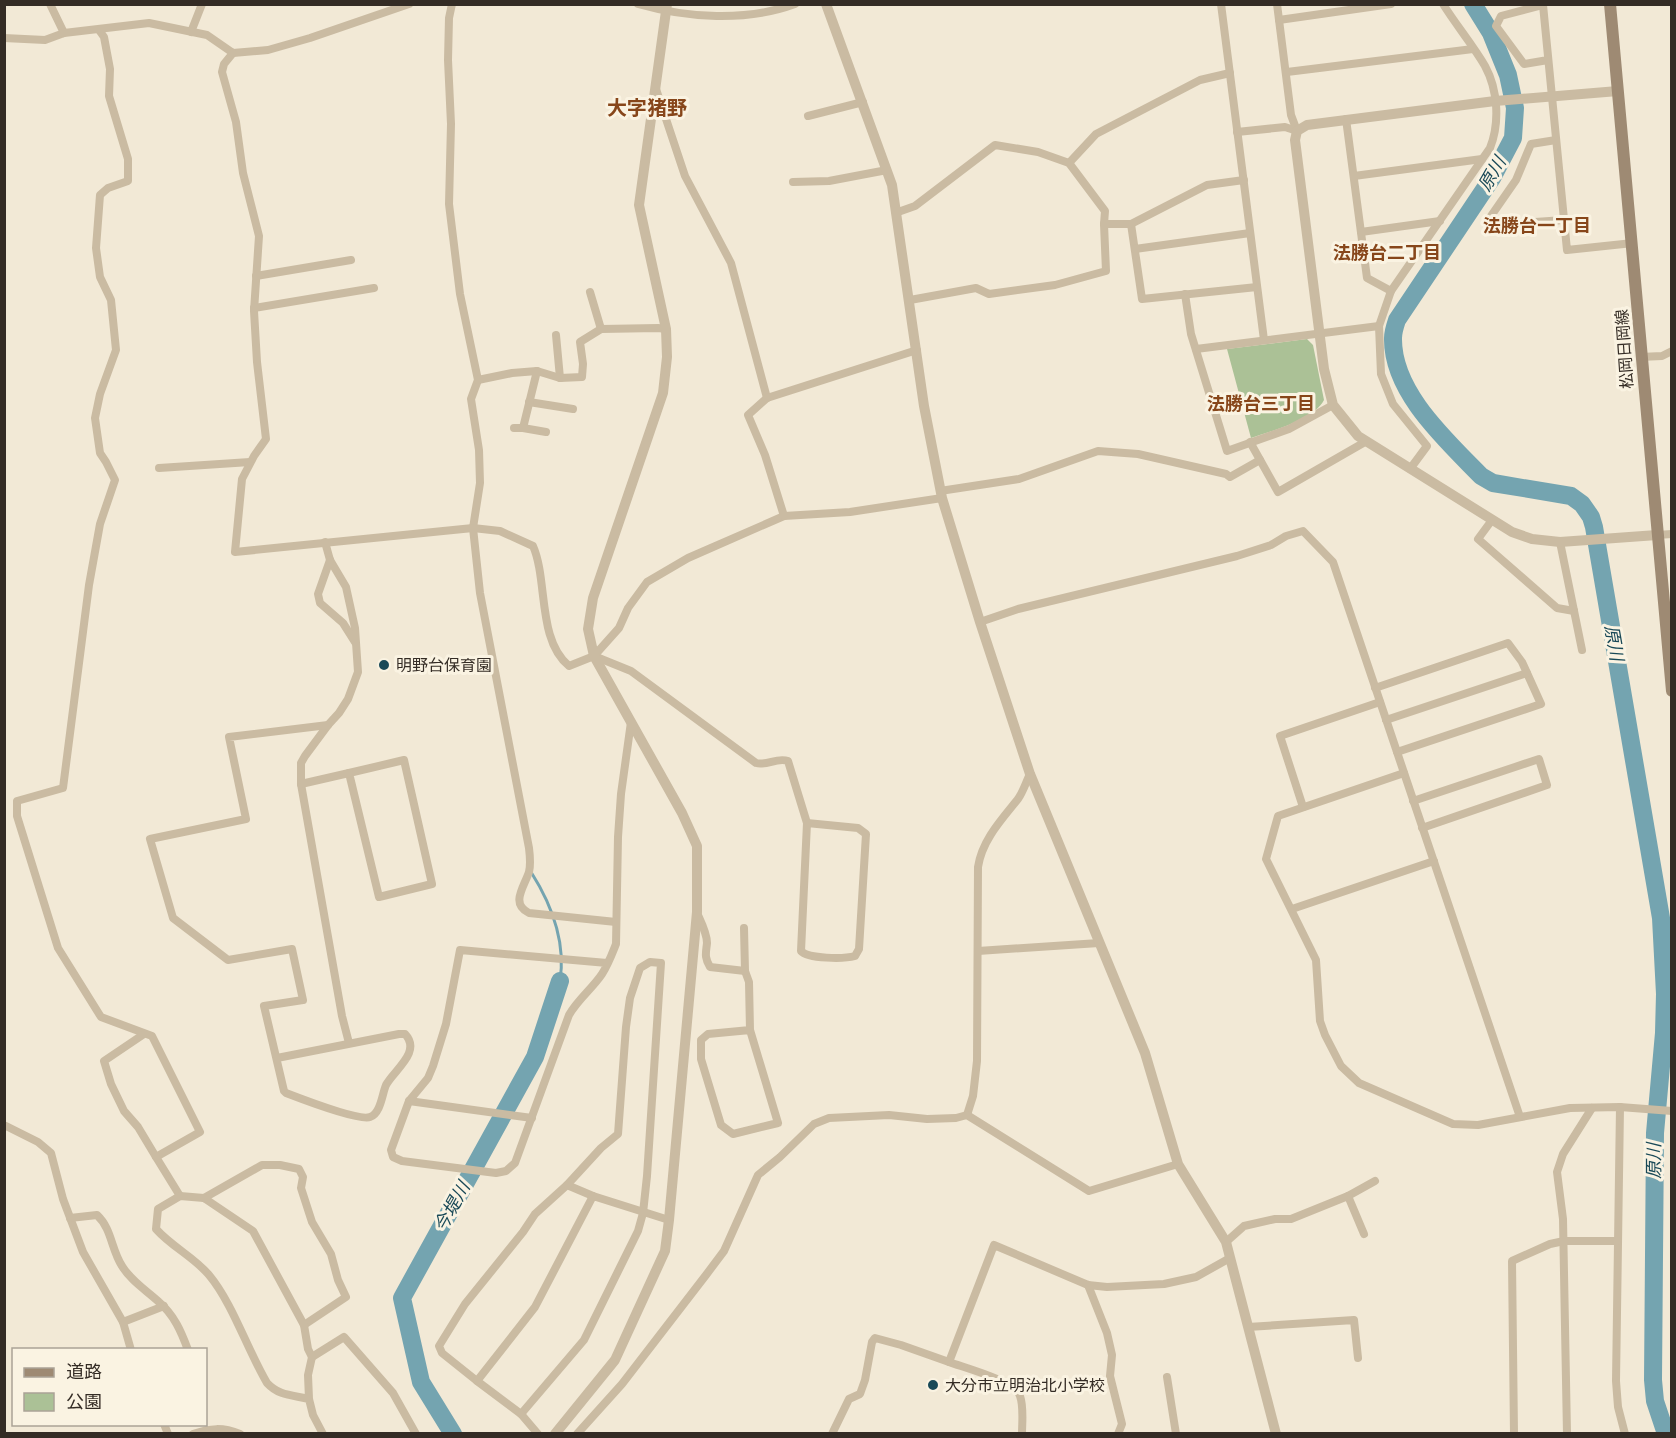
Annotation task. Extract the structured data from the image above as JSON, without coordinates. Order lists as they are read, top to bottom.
{
  "streets": {
    "main road": ["松岡日岡線"]
  },
  "districts": [
    "大字猪野",
    "法勝台一丁目",
    "法勝台二丁目",
    "法勝台三丁目"
  ],
  "water": ["原川", "今堤川"],
  "places": ["明野台保育園", "大分市立明治北小学校"],
  "legend": ["道路", "公園"]
}
